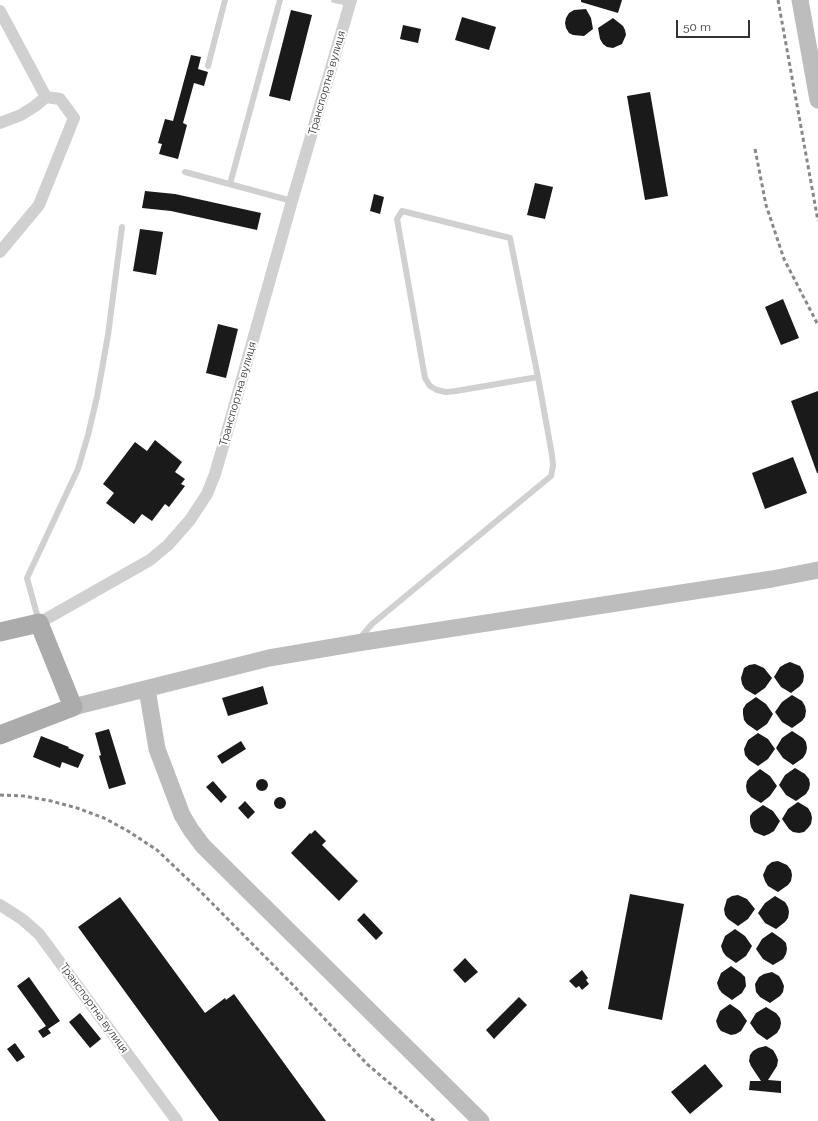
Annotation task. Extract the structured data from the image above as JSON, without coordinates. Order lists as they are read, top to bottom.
{
  "streets": {
    "street": ["Транспортна вулиця"]
  },
  "scale_bar": "50 m"
}
